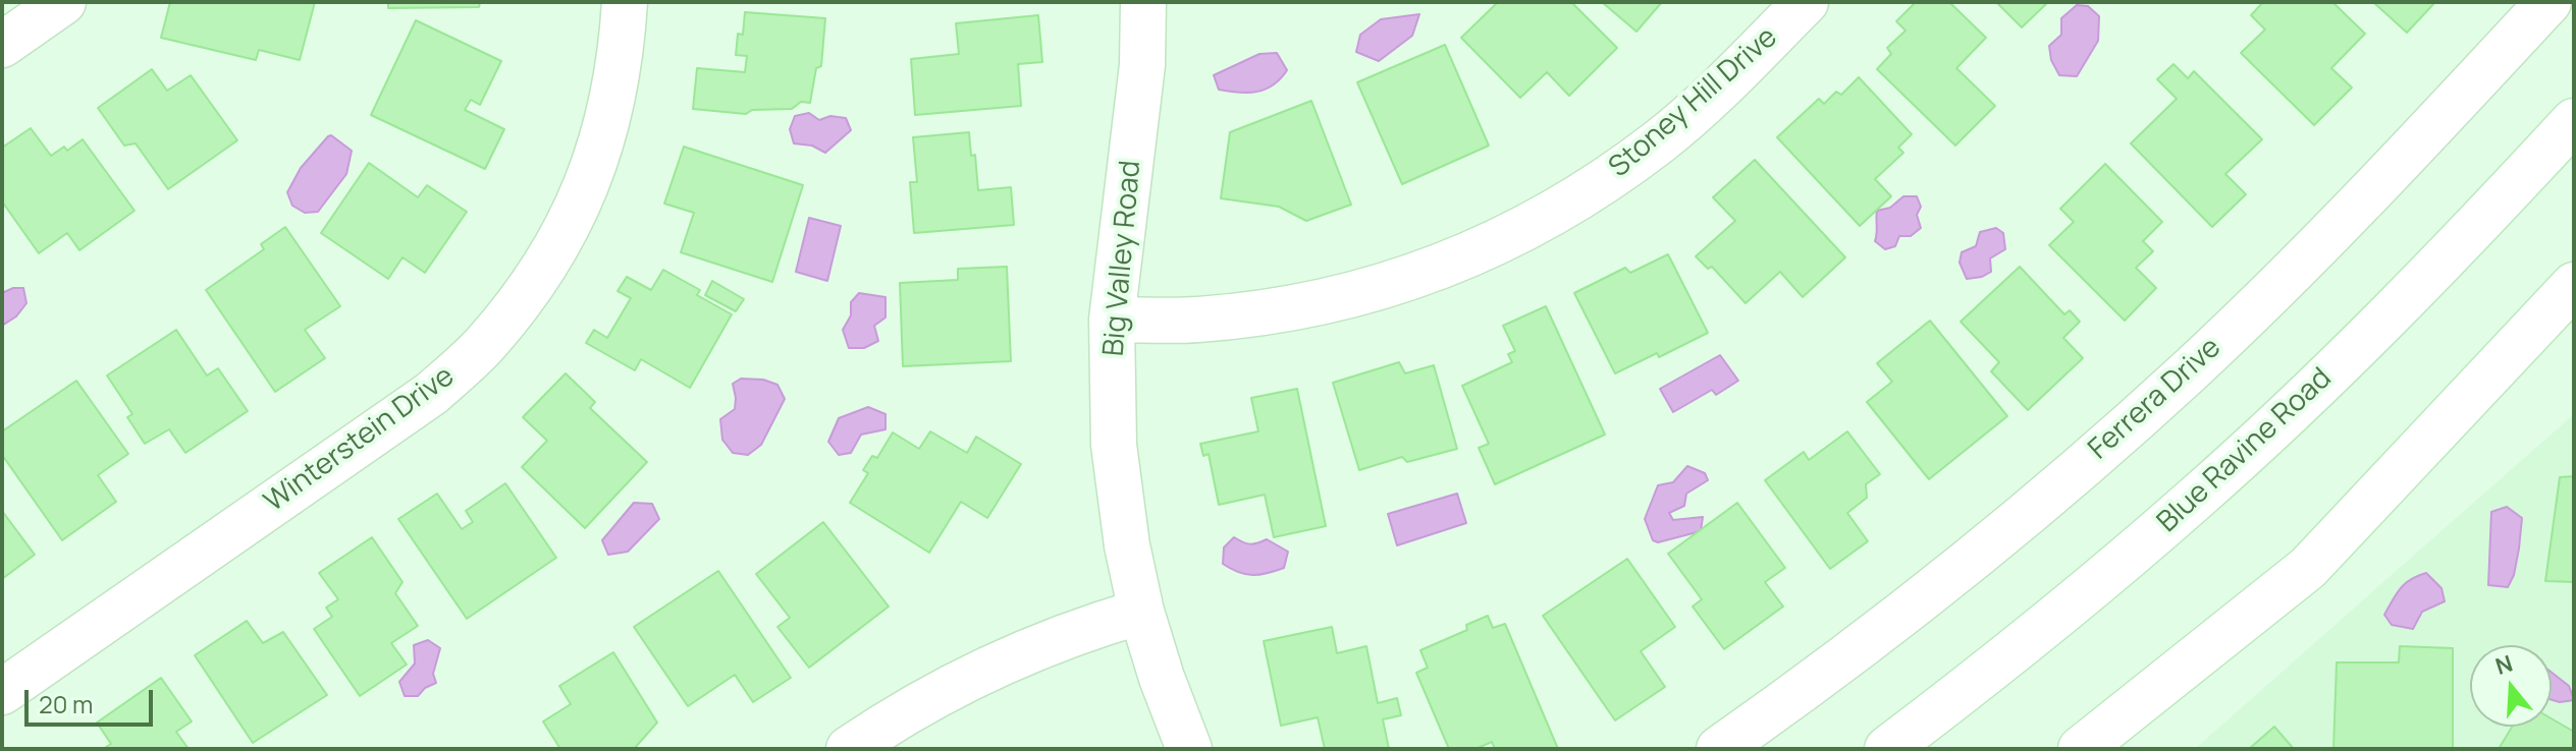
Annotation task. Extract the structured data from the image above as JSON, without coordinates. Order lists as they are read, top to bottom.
{
  "streets": {
    "street": [
      "Stoney Hill Drive",
      "Big Valley Road",
      "Ferrera Drive",
      "Winterstein Drive",
      "Blue Ravine Road"
    ]
  },
  "crossings": [
    ["Stoney Hill Drive", "Big Valley Road"]
  ],
  "scale_bar": "20 m",
  "north": "top"
}
